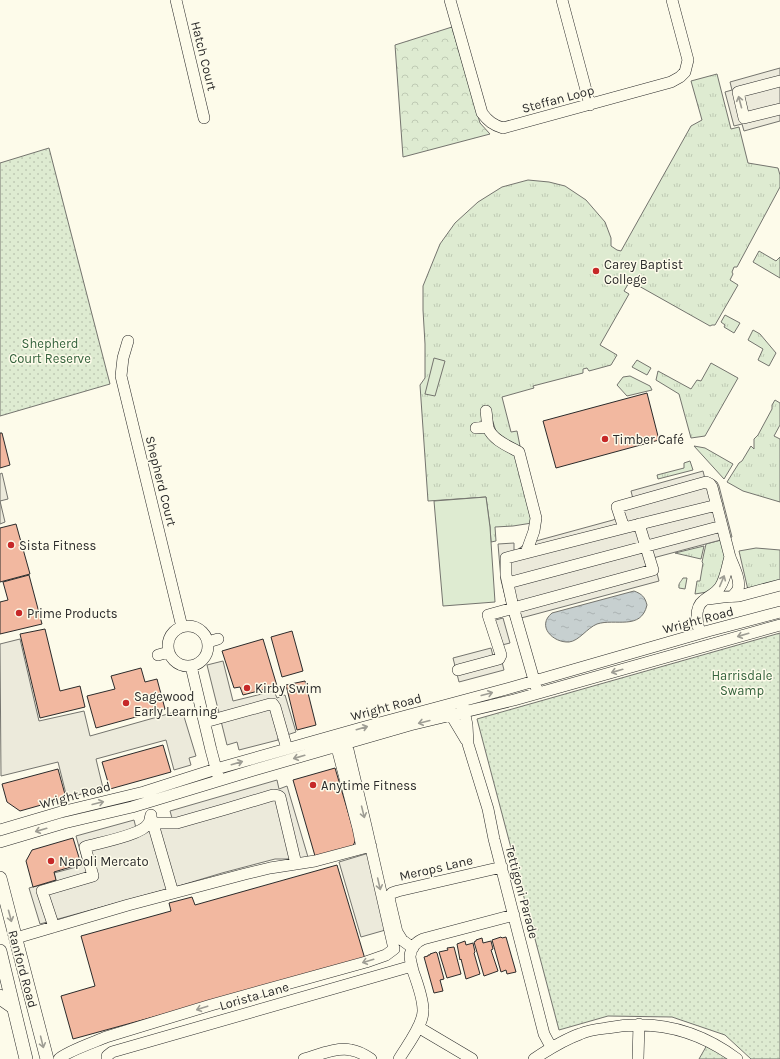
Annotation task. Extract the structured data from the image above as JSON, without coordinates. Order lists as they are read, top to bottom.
{
  "streets": {
    "main road": ["Ranford Road"],
    "street": [
      "Hatch Court",
      "Steffan Loop",
      "Shepherd Court",
      "Wright Road",
      "Merops Lane",
      "Tettigoni Parade",
      "Lorista Lane"
    ]
  },
  "crossings": [
    ["Wright Road", "Tettigoni Parade"],
    ["Merops Lane", "Tettigoni Parade"]
  ],
  "parks": ["Shepherd Court Reserve", "Harrisdale Swamp"],
  "places": [
    "Carey Baptist College",
    "Timber Café",
    "Sista Fitness",
    "Prime Products",
    "Kirby Swim",
    "Sagewood Early Learning",
    "Anytime Fitness",
    "Napoli Mercato"
  ]
}
